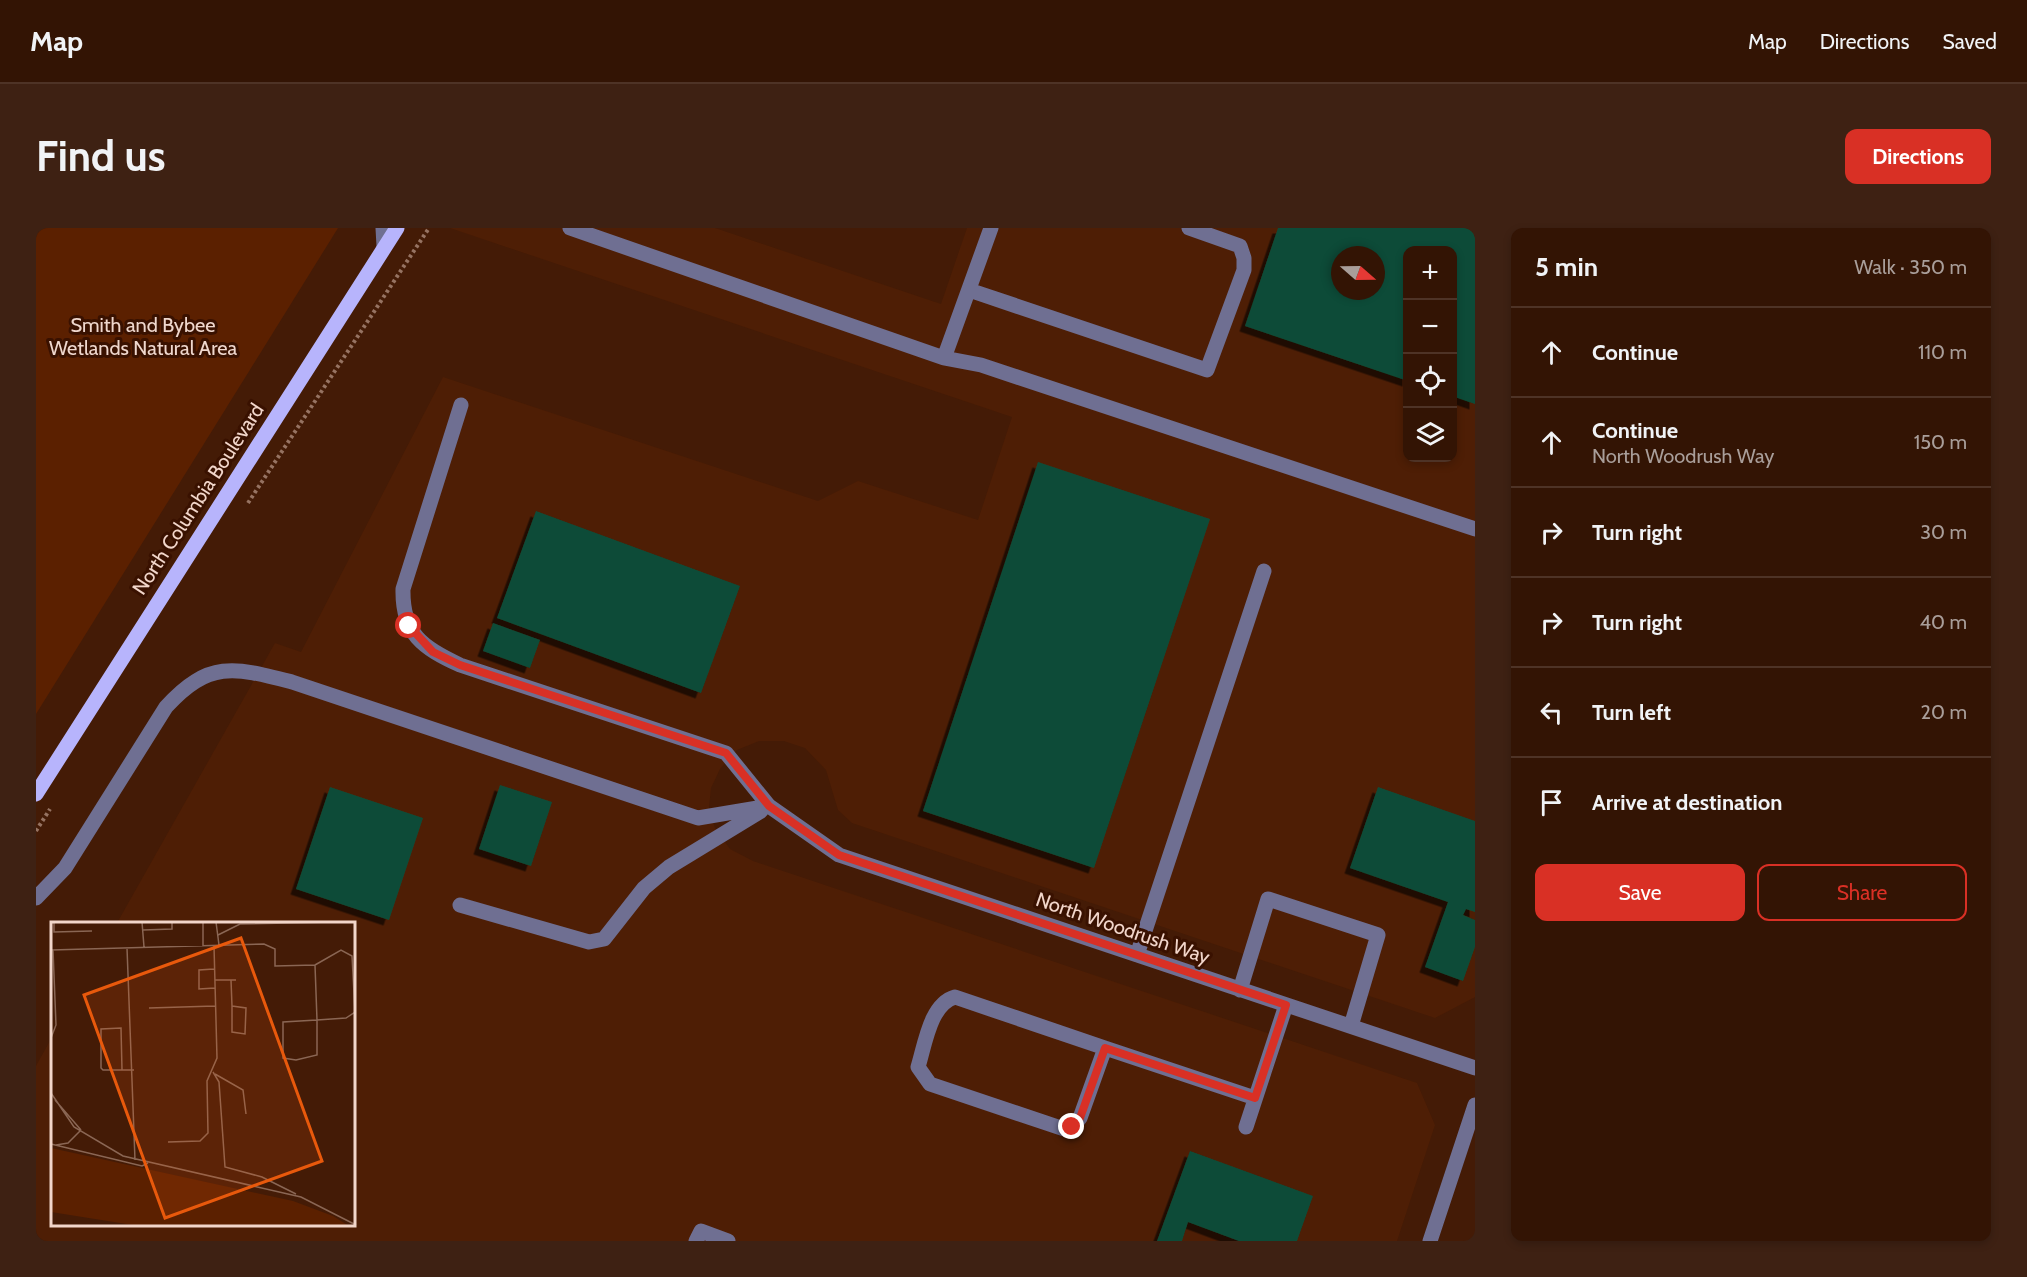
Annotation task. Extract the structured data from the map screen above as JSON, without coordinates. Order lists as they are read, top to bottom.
{
  "streets": {
    "main road": ["North Columbia Boulevard"],
    "street": ["North Woodrush Way"]
  },
  "parks": ["Smith and Bybee Wetlands Natural Area"],
  "north": "right",
  "page": {
    "header": "Map",
    "nav": ["Map", "Directions", "Saved"],
    "buttons": [
      "Directions",
      ["Save", "Share"]
    ],
    "title": "Find us",
    "heading": ["5 min", "Walk · 350 m"],
    "map_buttons": ["+", "−"],
    "list": [
      ["Continue", "110 m"],
      ["Continue", "North Woodrush Way", "150 m"],
      ["Turn right", "30 m"],
      ["Turn right", "40 m"],
      ["Turn left", "20 m"],
      "Arrive at destination"
    ]
  }
}
